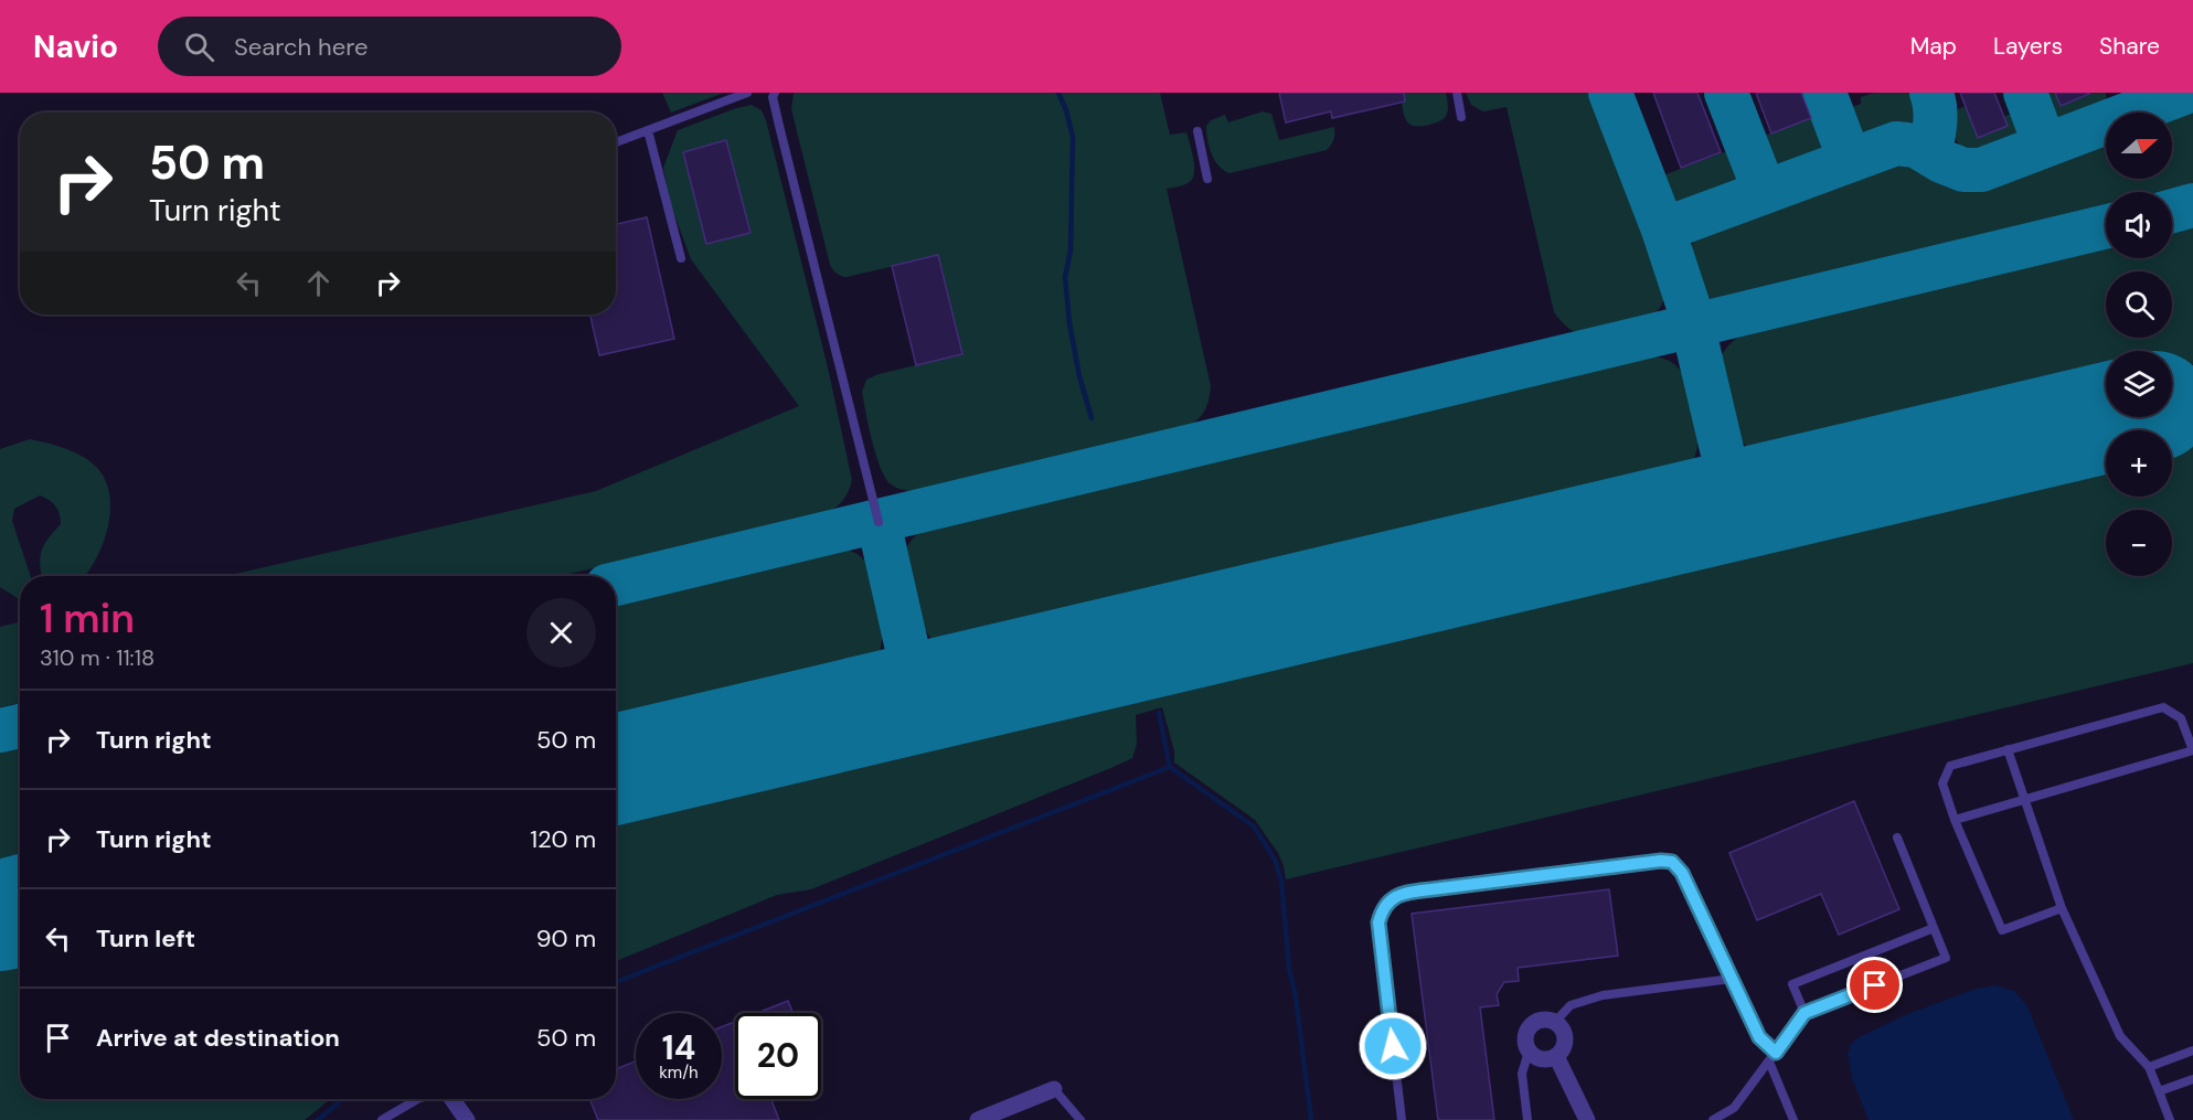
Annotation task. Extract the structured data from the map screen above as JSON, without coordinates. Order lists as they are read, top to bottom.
{
  "north": "right",
  "page": {
    "header": "Navio",
    "search": "Search here",
    "nav": ["Map", "Layers", "Share"],
    "map_buttons": ["+", "−"],
    "turn": ["50 m", "Turn right"],
    "heading": ["1 min", "310 m · 11:18"],
    "list": [
      {
        "name": "Turn right",
        "value": "50 m"
      },
      {
        "name": "Turn right",
        "value": "120 m"
      },
      {
        "name": "Turn left",
        "value": "90 m"
      },
      {
        "name": "Arrive at destination",
        "value": "50 m"
      }
    ],
    "speed": "14 km/h",
    "limit": "20"
  }
}
